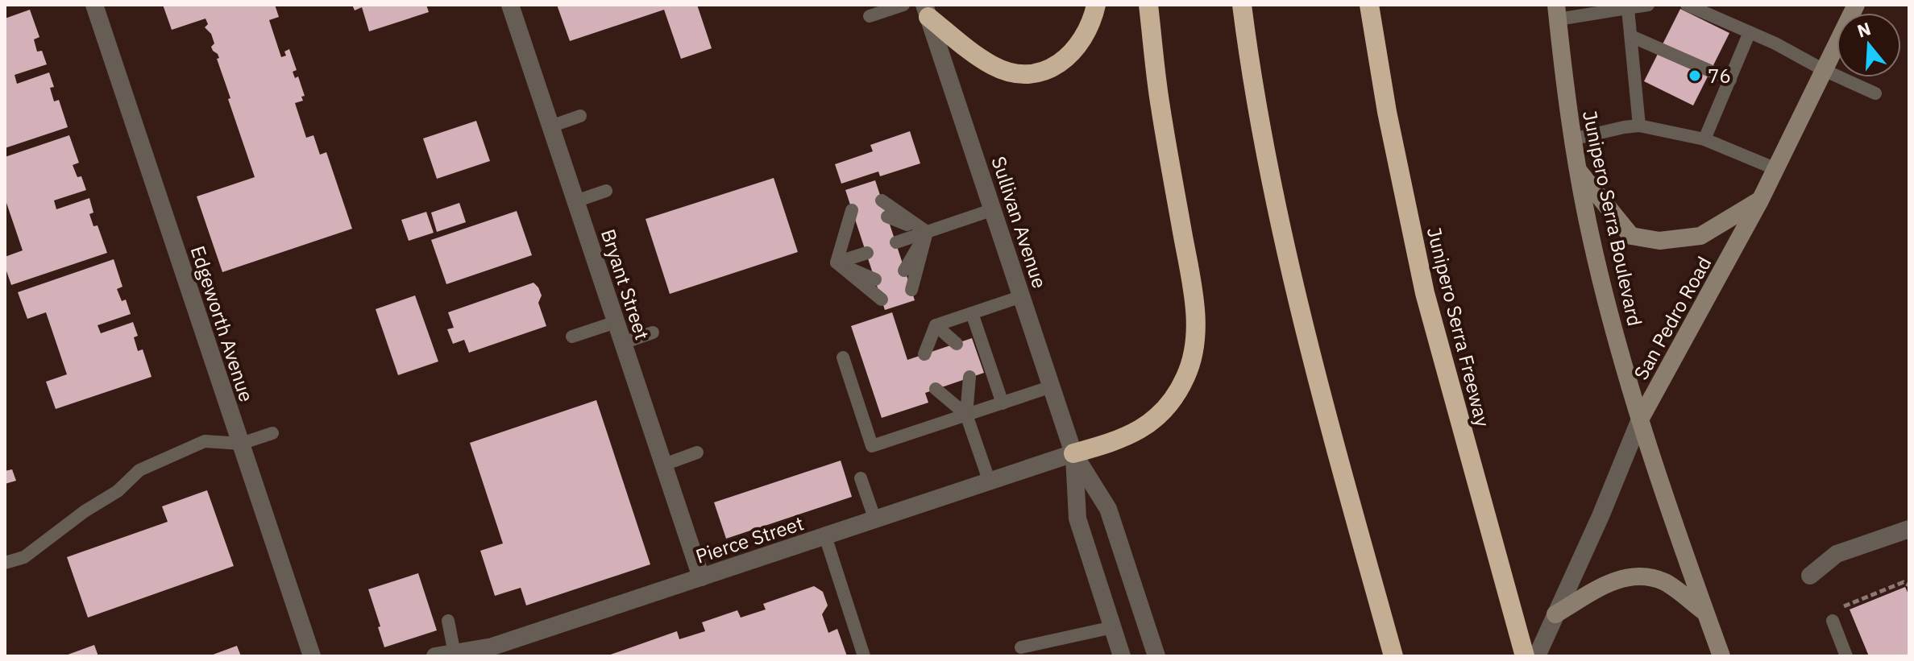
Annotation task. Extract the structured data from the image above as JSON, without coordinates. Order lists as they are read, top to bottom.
{
  "streets": {
    "highway": ["Junipero Serra Freeway"],
    "main road": ["Junipero Serra Boulevard", "San Pedro Road"],
    "street": [
      "Sullivan Avenue",
      "Bryant Street",
      "Edgeworth Avenue",
      "Pierce Street"
    ]
  },
  "crossings": [
    ["Junipero Serra Boulevard", "San Pedro Road"],
    ["Sullivan Avenue", "Pierce Street"],
    ["Bryant Street", "Pierce Street"]
  ],
  "places": ["76"],
  "north": "top"
}
